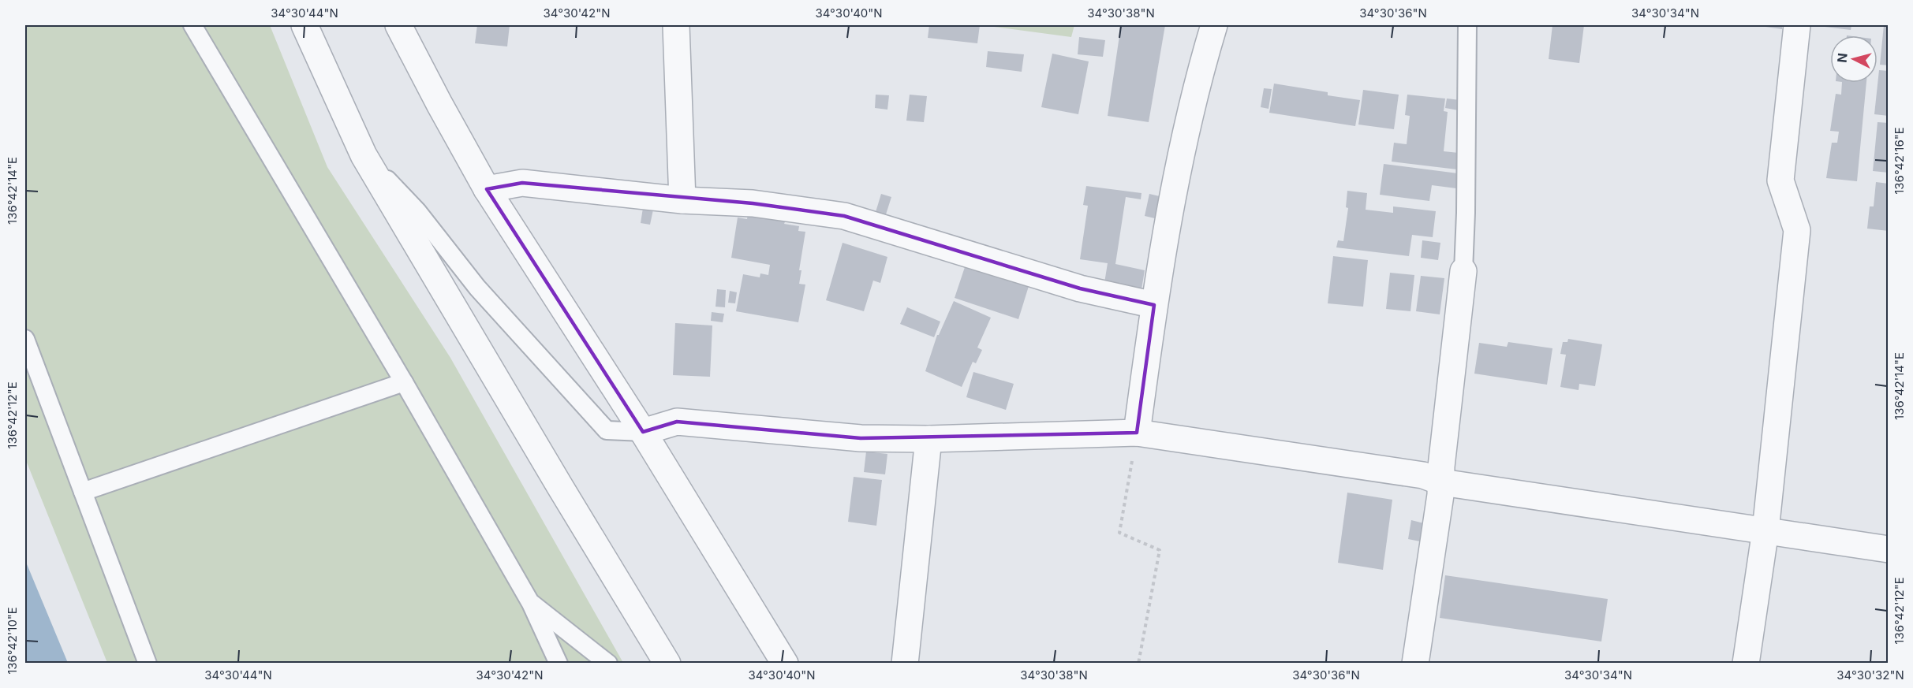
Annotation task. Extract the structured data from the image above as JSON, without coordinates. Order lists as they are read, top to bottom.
{
  "north": "left",
  "coordinates": [
    "34°30'44\"N",
    "34°30'42\"N",
    "34°30'40\"N",
    "34°30'38\"N",
    "34°30'36\"N",
    "34°30'34\"N",
    "136°42'16\"E",
    "136°42'14\"E",
    "136°42'12\"E",
    "136°42'10\"E",
    "34°30'32\"N"
  ]
}
